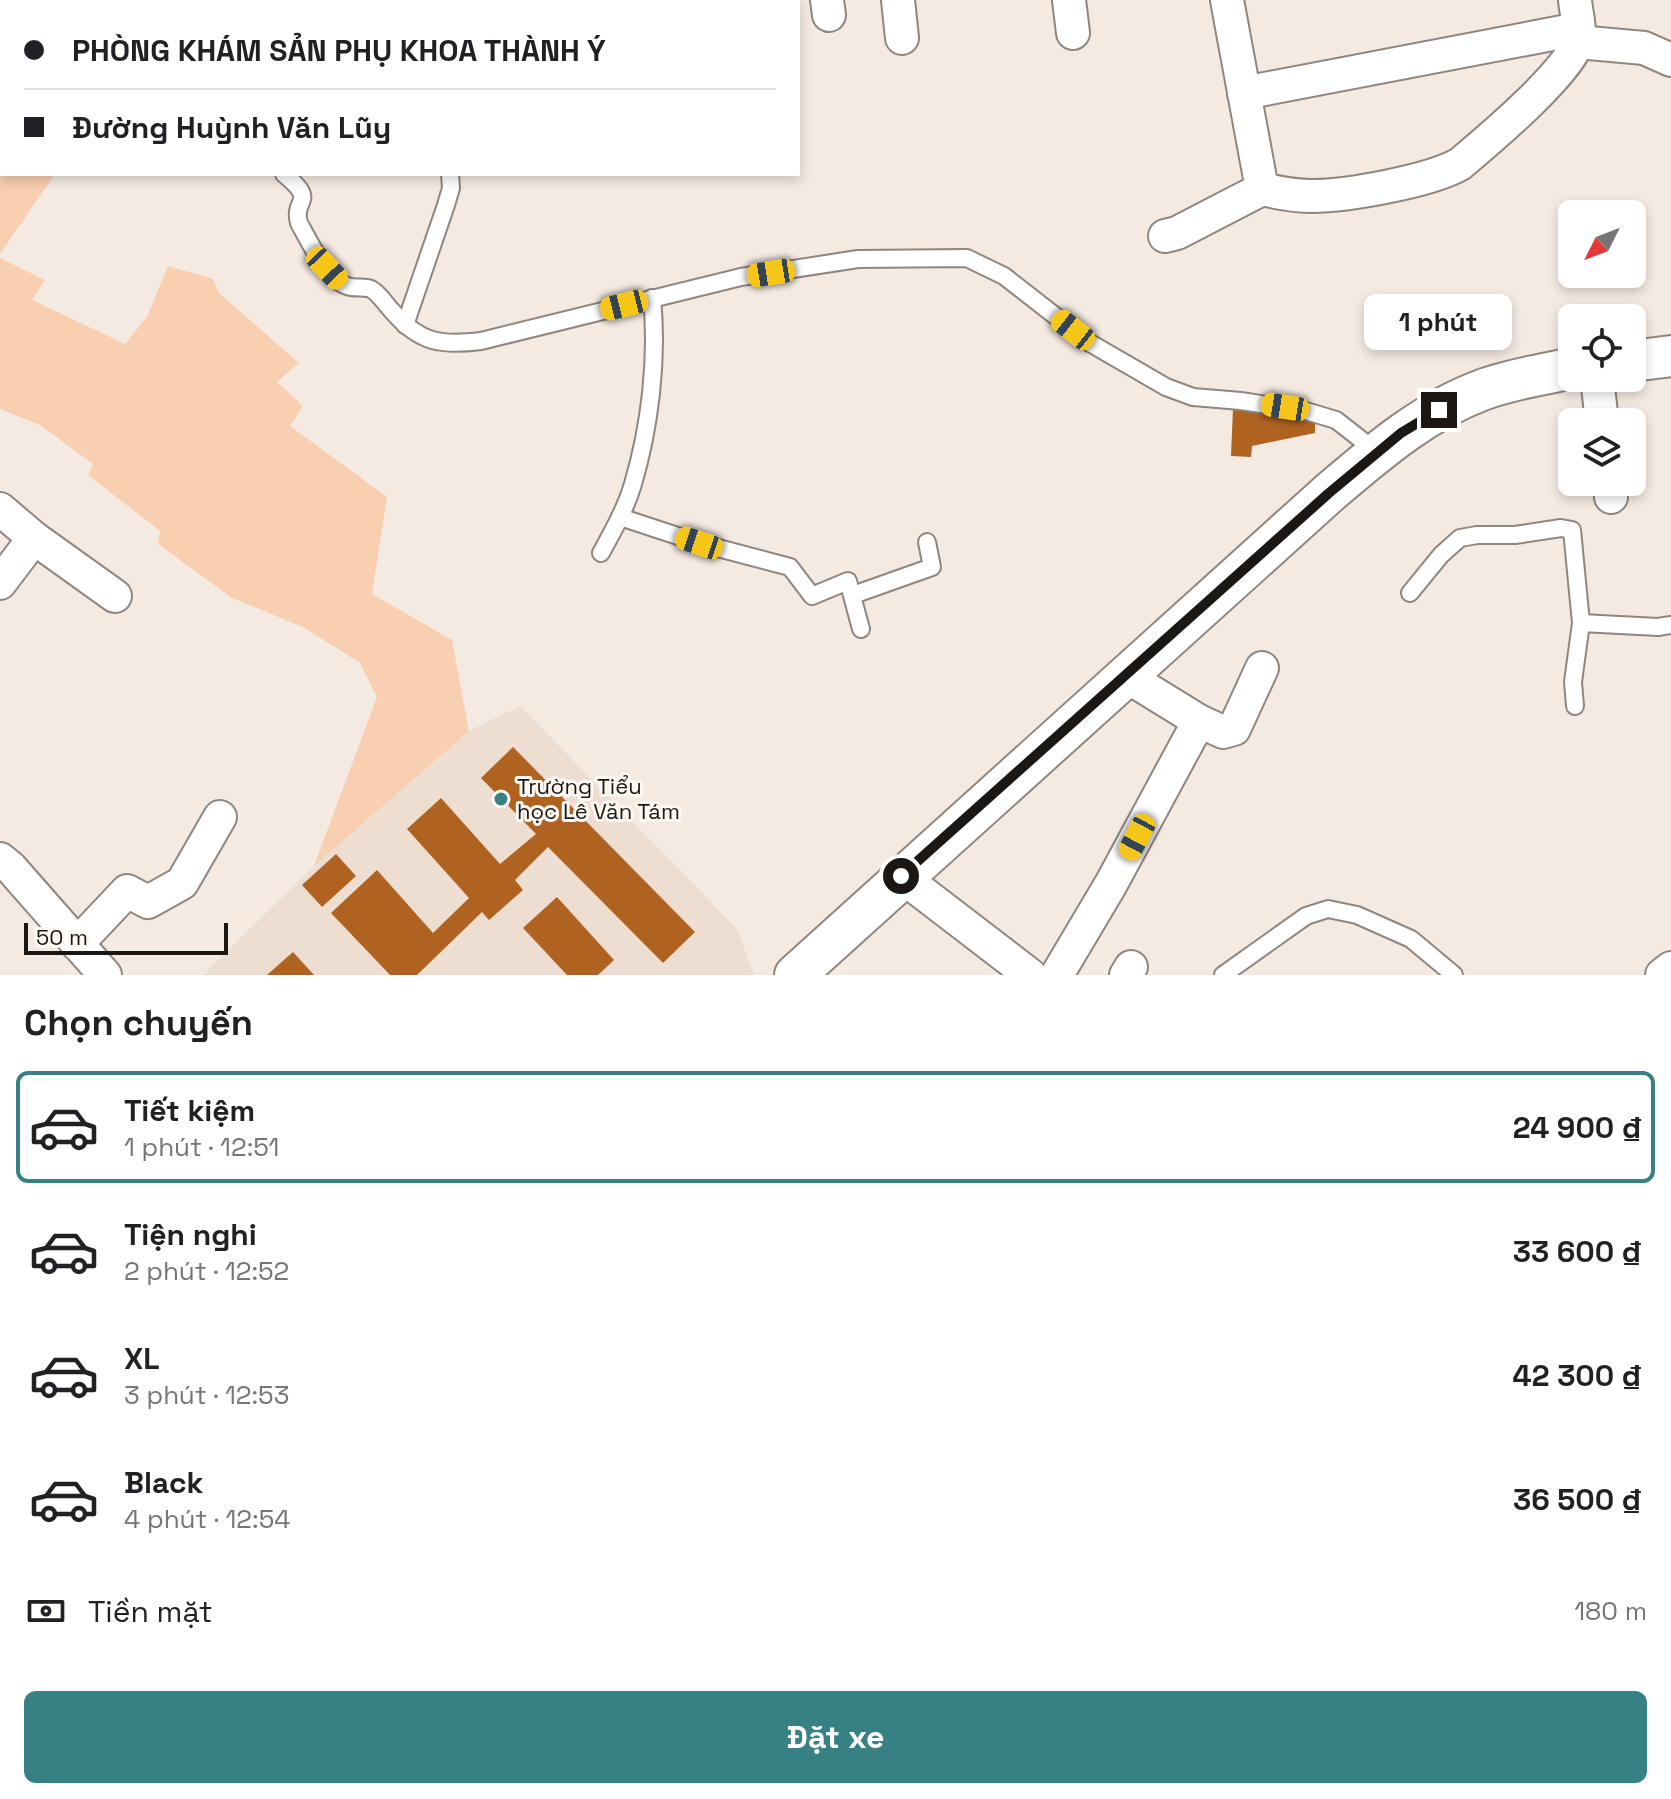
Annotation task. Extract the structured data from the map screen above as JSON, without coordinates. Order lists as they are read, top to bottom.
{
  "places": ["Trường Tiểu học Lê Văn Tám"],
  "scale_bar": "50 m",
  "north": "bottom left",
  "page": {
    "banner": ["PHÒNG KHÁM SẢN PHỤ KHOA THÀNH Ý", "Đường Huỳnh Văn Lũy"],
    "bubble": "1 phút",
    "scale": "50 m",
    "heading": "Chọn chuyến",
    "list": [
      {
        "name": "Tiết kiệm",
        "note": "1 phút · 12:51",
        "value": "24 900 ₫"
      },
      {
        "name": "Tiện nghi",
        "note": "2 phút · 12:52",
        "value": "33 600 ₫"
      },
      {
        "name": "XL",
        "note": "3 phút · 12:53",
        "value": "42 300 ₫"
      },
      {
        "name": "Black",
        "note": "4 phút · 12:54",
        "value": "36 500 ₫"
      }
    ],
    "pay": ["Tiền mặt", "180 m"],
    "buttons": "Đặt xe"
  }
}
